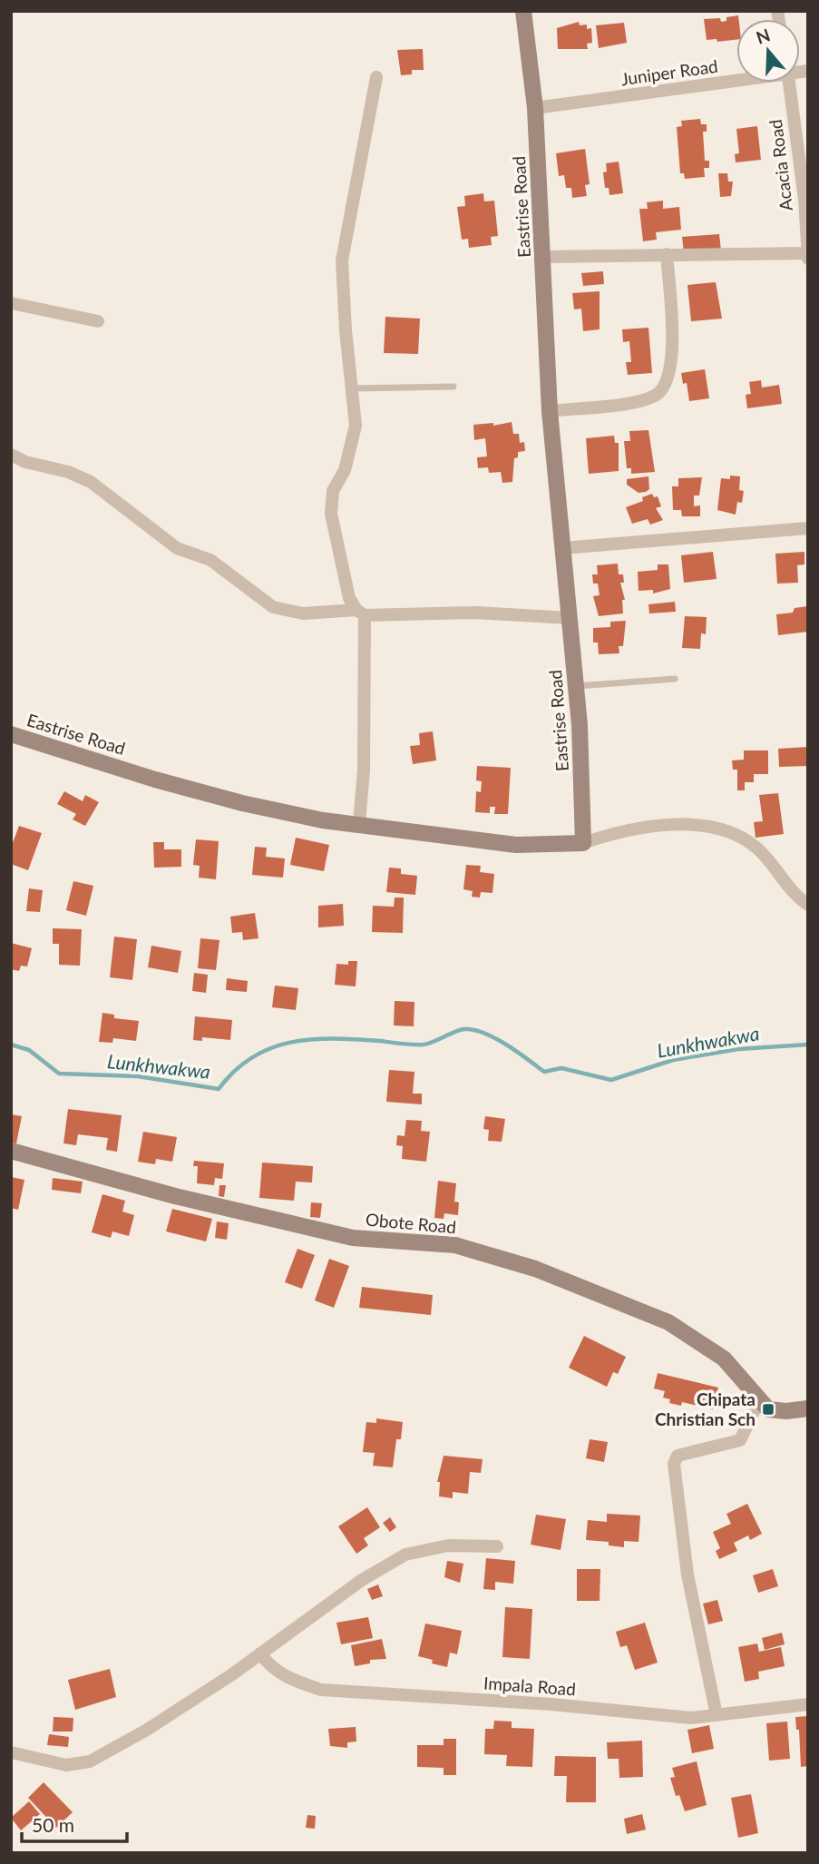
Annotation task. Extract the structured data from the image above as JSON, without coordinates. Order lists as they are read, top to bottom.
{
  "streets": {
    "street": [
      "Juniper Road",
      "Acacia Road",
      "Eastrise Road",
      "Obote Road",
      "Impala Road"
    ]
  },
  "crossings": [
    ["Juniper Road", "Eastrise Road"]
  ],
  "water": ["Lunkhwakwa"],
  "places": {
    "transit": ["Chipata Christian Sch"]
  },
  "scale_bar": "50 m",
  "north": "top"
}
